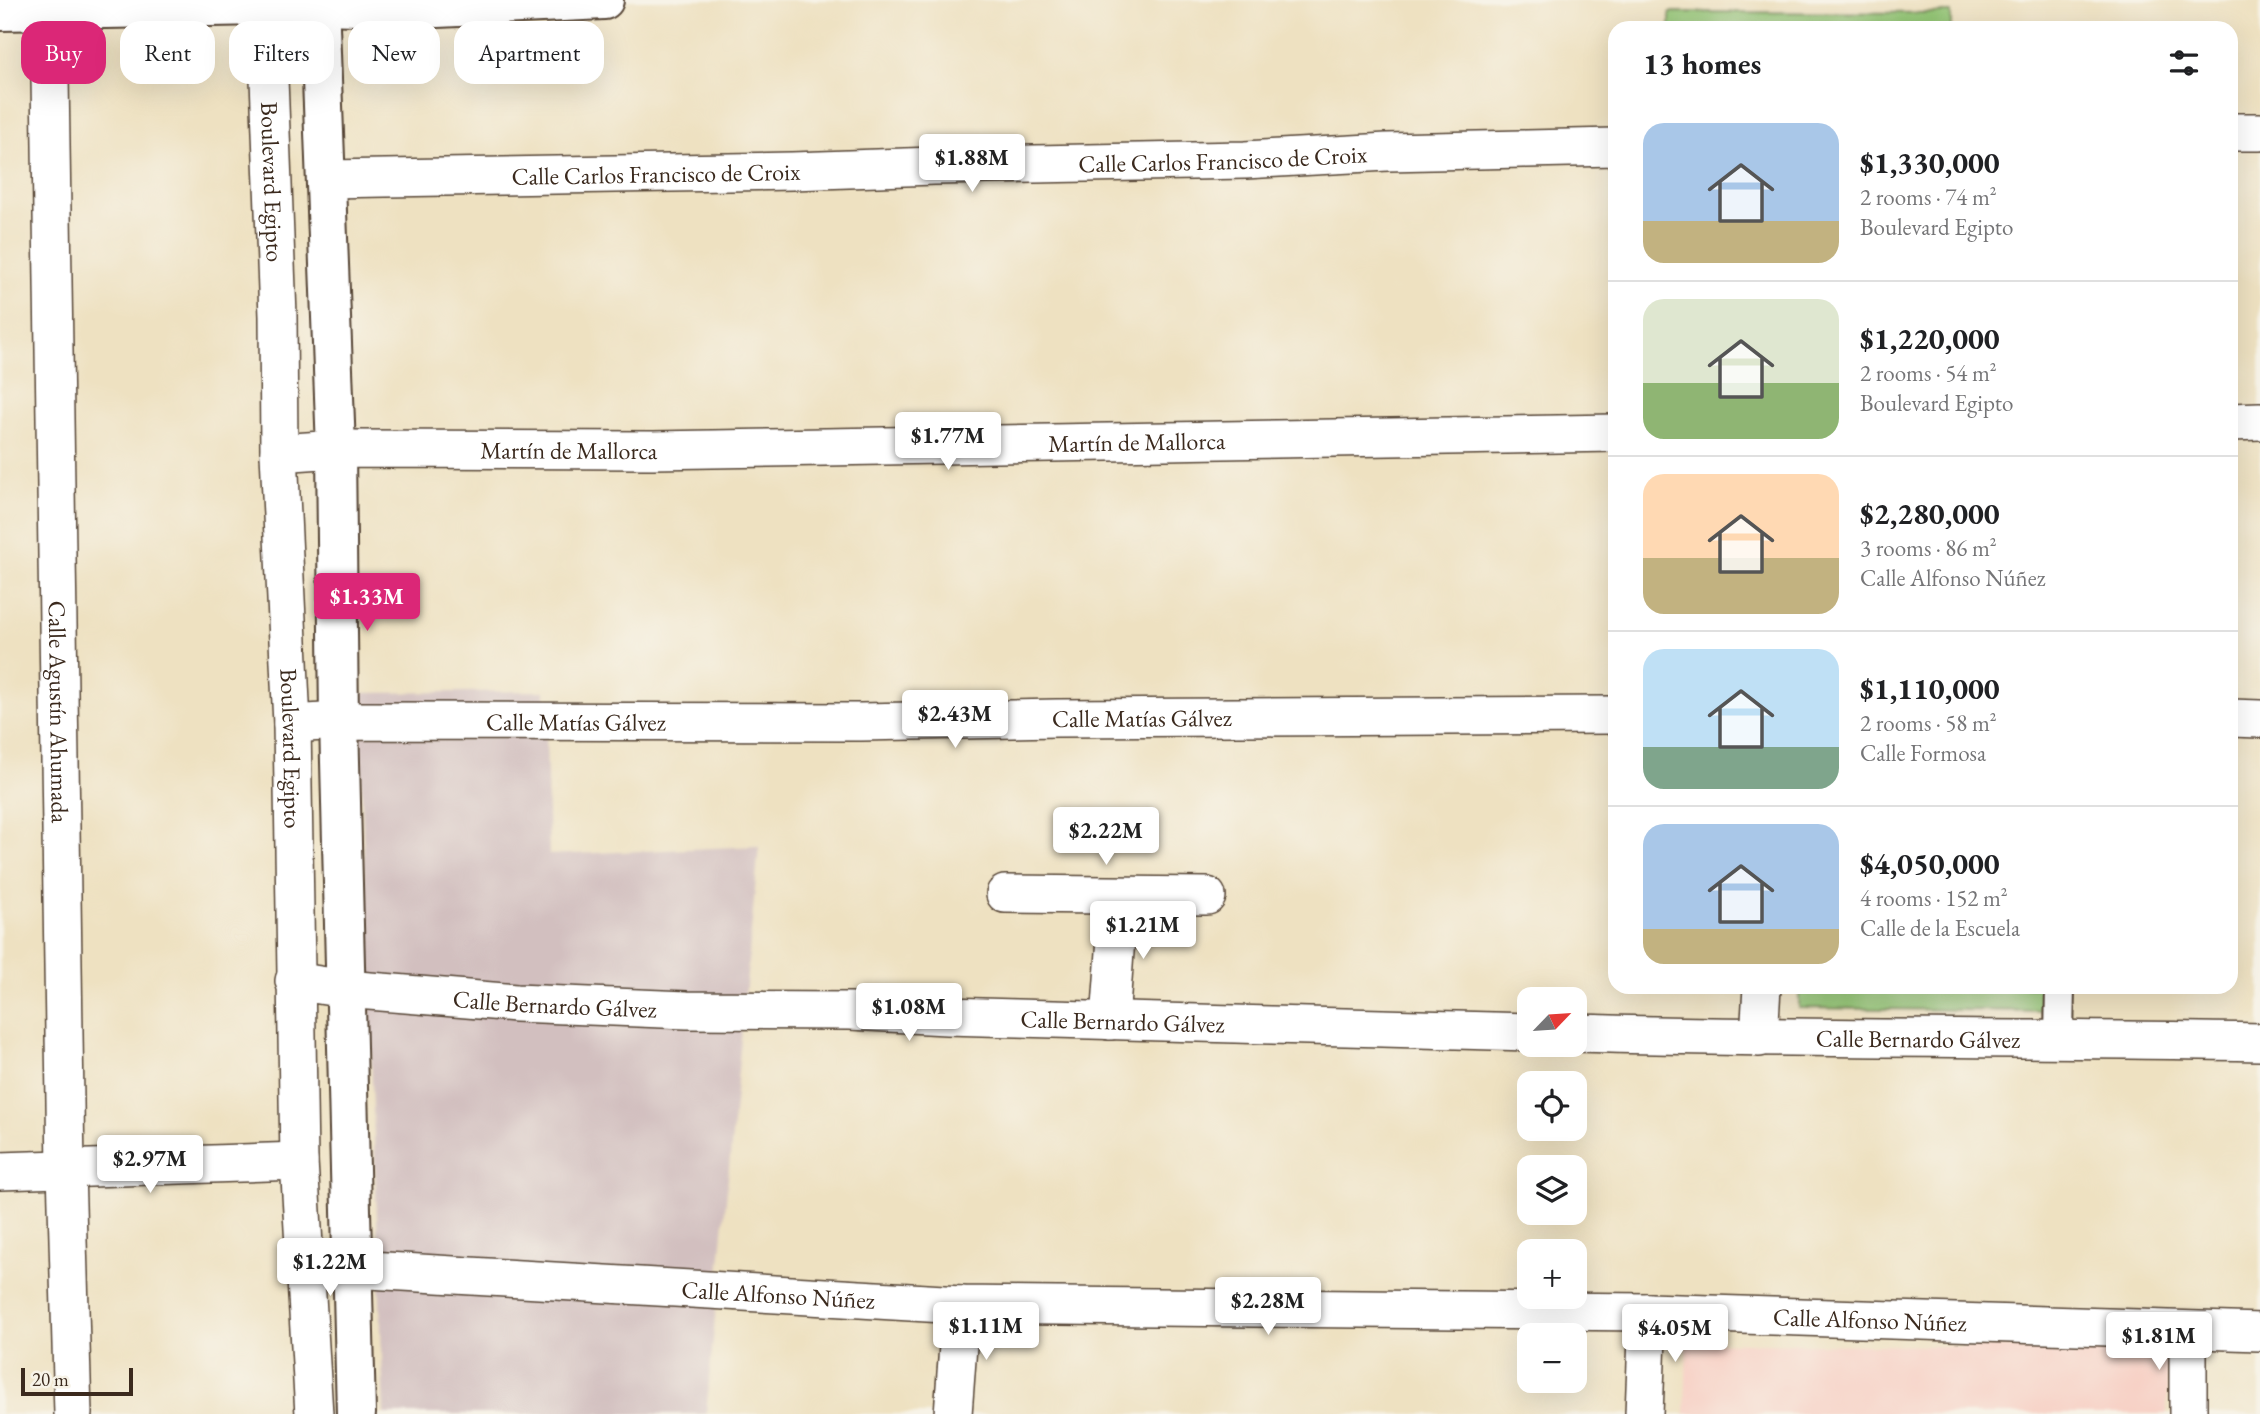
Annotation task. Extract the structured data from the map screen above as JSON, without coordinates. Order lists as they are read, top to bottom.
{
  "streets": {
    "street": [
      "Calle Carlos Francisco de Croix",
      "Boulevard Egipto",
      "Martín de Mallorca",
      "Calle Agustín Ahumada",
      "Calle Matías Gálvez",
      "Calle Bernardo Gálvez",
      "Calle Alfonso Núñez"
    ]
  },
  "crossings": [
    ["Calle Carlos Francisco de Croix", "Boulevard Egipto"],
    ["Boulevard Egipto", "Martín de Mallorca"],
    ["Boulevard Egipto", "Calle Matías Gálvez"],
    ["Boulevard Egipto", "Calle Bernardo Gálvez"],
    ["Boulevard Egipto", "Calle Alfonso Núñez"]
  ],
  "scale_bar": "20 m",
  "north": "top right",
  "page": {
    "chip": [
      "Buy",
      "Rent",
      "Filters",
      "New",
      "Apartment"
    ],
    "heading": "13 homes",
    "list": [
      {
        "name": "$1,330,000",
        "note": "2 rooms · 74 m² · Boulevard Egipto"
      },
      {
        "name": "$1,220,000",
        "note": "2 rooms · 54 m² · Boulevard Egipto"
      },
      {
        "name": "$2,280,000",
        "note": "3 rooms · 86 m² · Calle Alfonso Núñez"
      },
      {
        "name": "$1,110,000",
        "note": "2 rooms · 58 m² · Calle Formosa"
      },
      {
        "name": "$4,050,000",
        "note": "4 rooms · 152 m² · Calle de la Escuela"
      }
    ],
    "price": [
      "$1.88M",
      "$1.77M",
      "$1.33M",
      "$2.43M",
      "$2.22M",
      "$1.21M",
      "$1.08M",
      "$2.97M",
      "$1.22M",
      "$2.28M",
      "$1.11M",
      "$4.05M",
      "$1.81M"
    ],
    "map_buttons": ["+", "−"],
    "scale": "20 m"
  }
}
